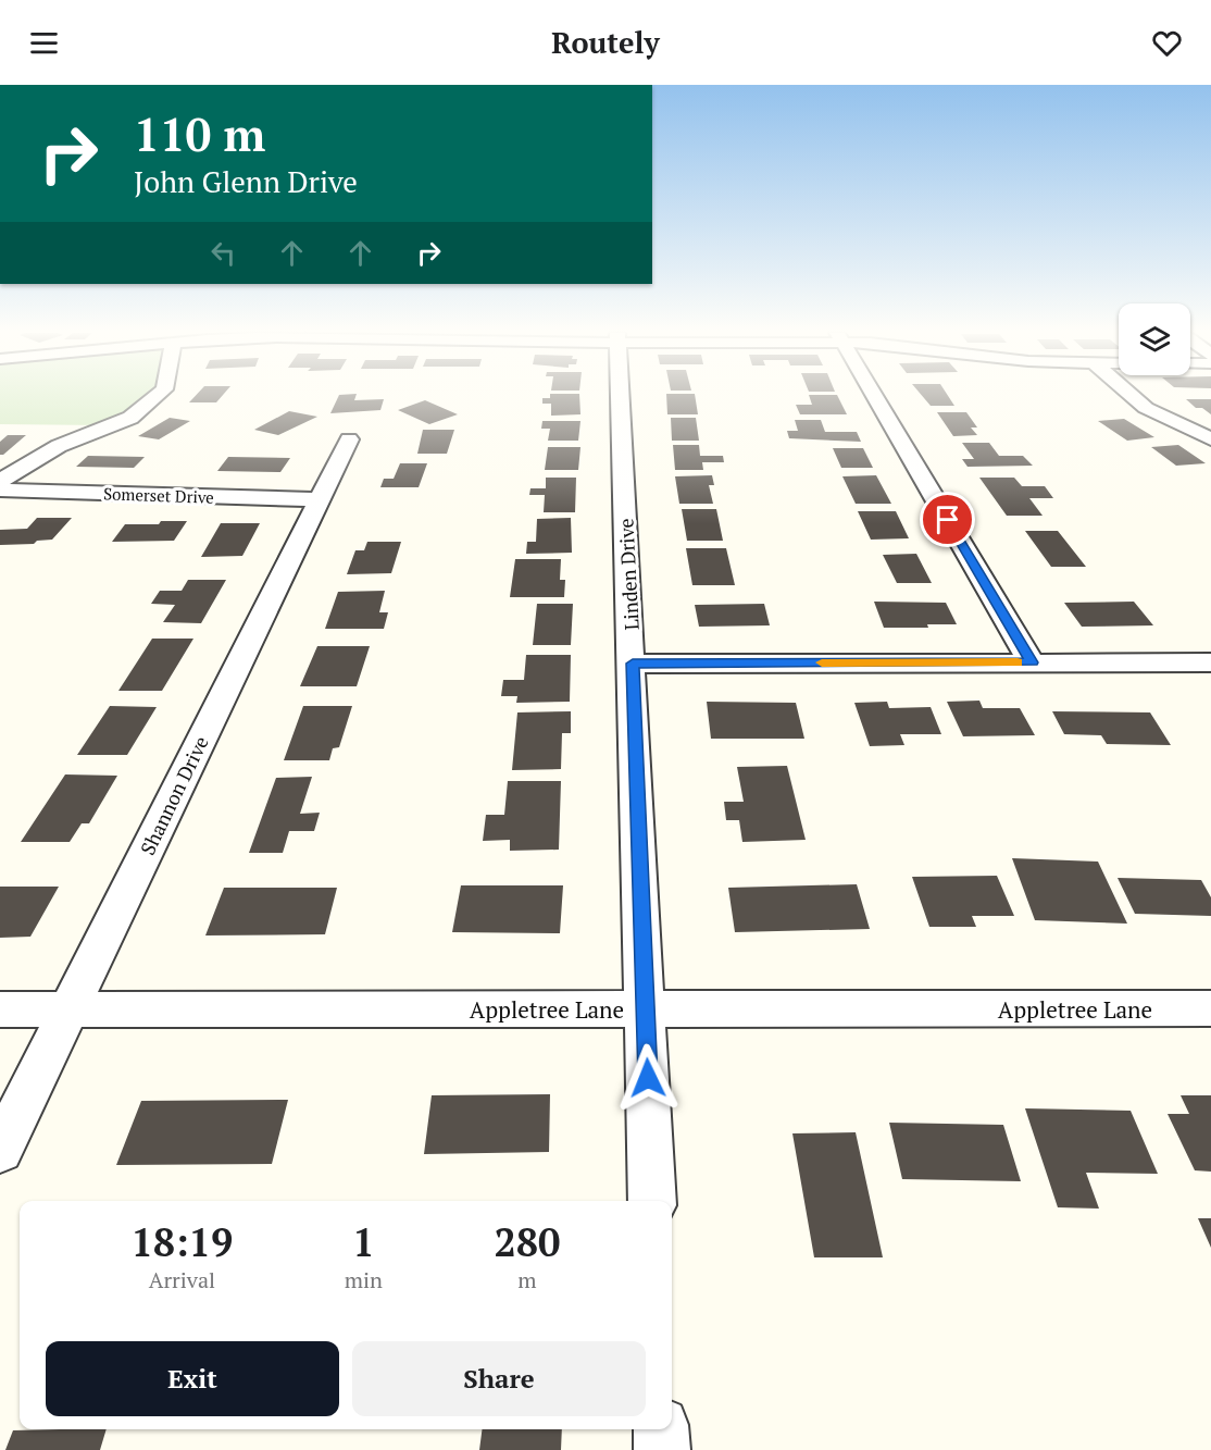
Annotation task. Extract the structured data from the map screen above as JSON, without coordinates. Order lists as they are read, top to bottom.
{
  "streets": {
    "street": [
      "Somerset Drive",
      "Linden Drive",
      "Shannon Drive",
      "Appletree Lane"
    ]
  },
  "crossings": [
    ["Somerset Drive", "Shannon Drive"],
    ["Linden Drive", "Appletree Lane"],
    ["Shannon Drive", "Appletree Lane"]
  ],
  "page": {
    "header": "Routely",
    "turn": ["110 m", "John Glenn Drive"],
    "eta": [
      "18:19",
      "Arrival",
      "1",
      "min",
      "280",
      "m"
    ],
    "buttons": ["Exit", "Share"]
  }
}
